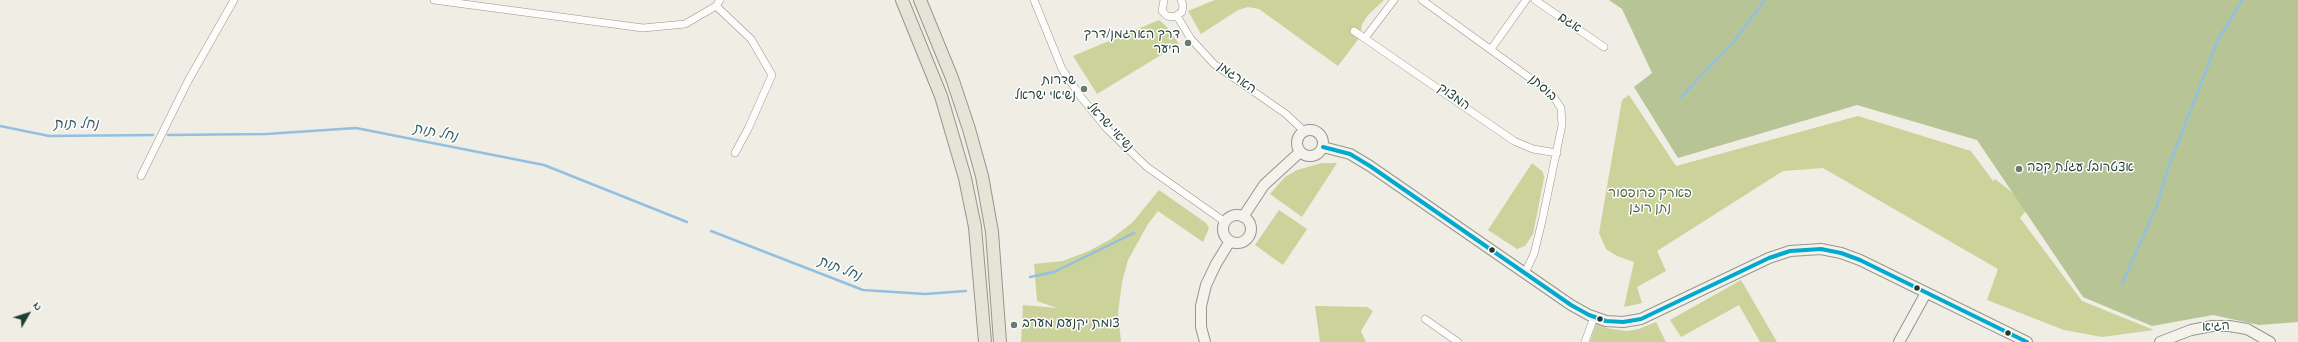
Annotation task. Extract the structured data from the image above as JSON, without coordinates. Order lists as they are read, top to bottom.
{
  "streets": {
    "street": [
      "אגם",
      "הארגמן",
      "בוסתן",
      "המצוק",
      "נשיאי ישראל",
      "הגיא"
    ]
  },
  "crossings": [
    ["בוסתן", "המצוק"]
  ],
  "water": ["נחל תות"],
  "parks": ["פארק פרופסור נתן רוזן"],
  "places": [
    "דרך הארגמן/דרך היער",
    "שדרות נשיאי ישראל",
    "אצטרובל עגלת קפה",
    "צומת יקנעם מערב"
  ],
  "north": "top right"
}
